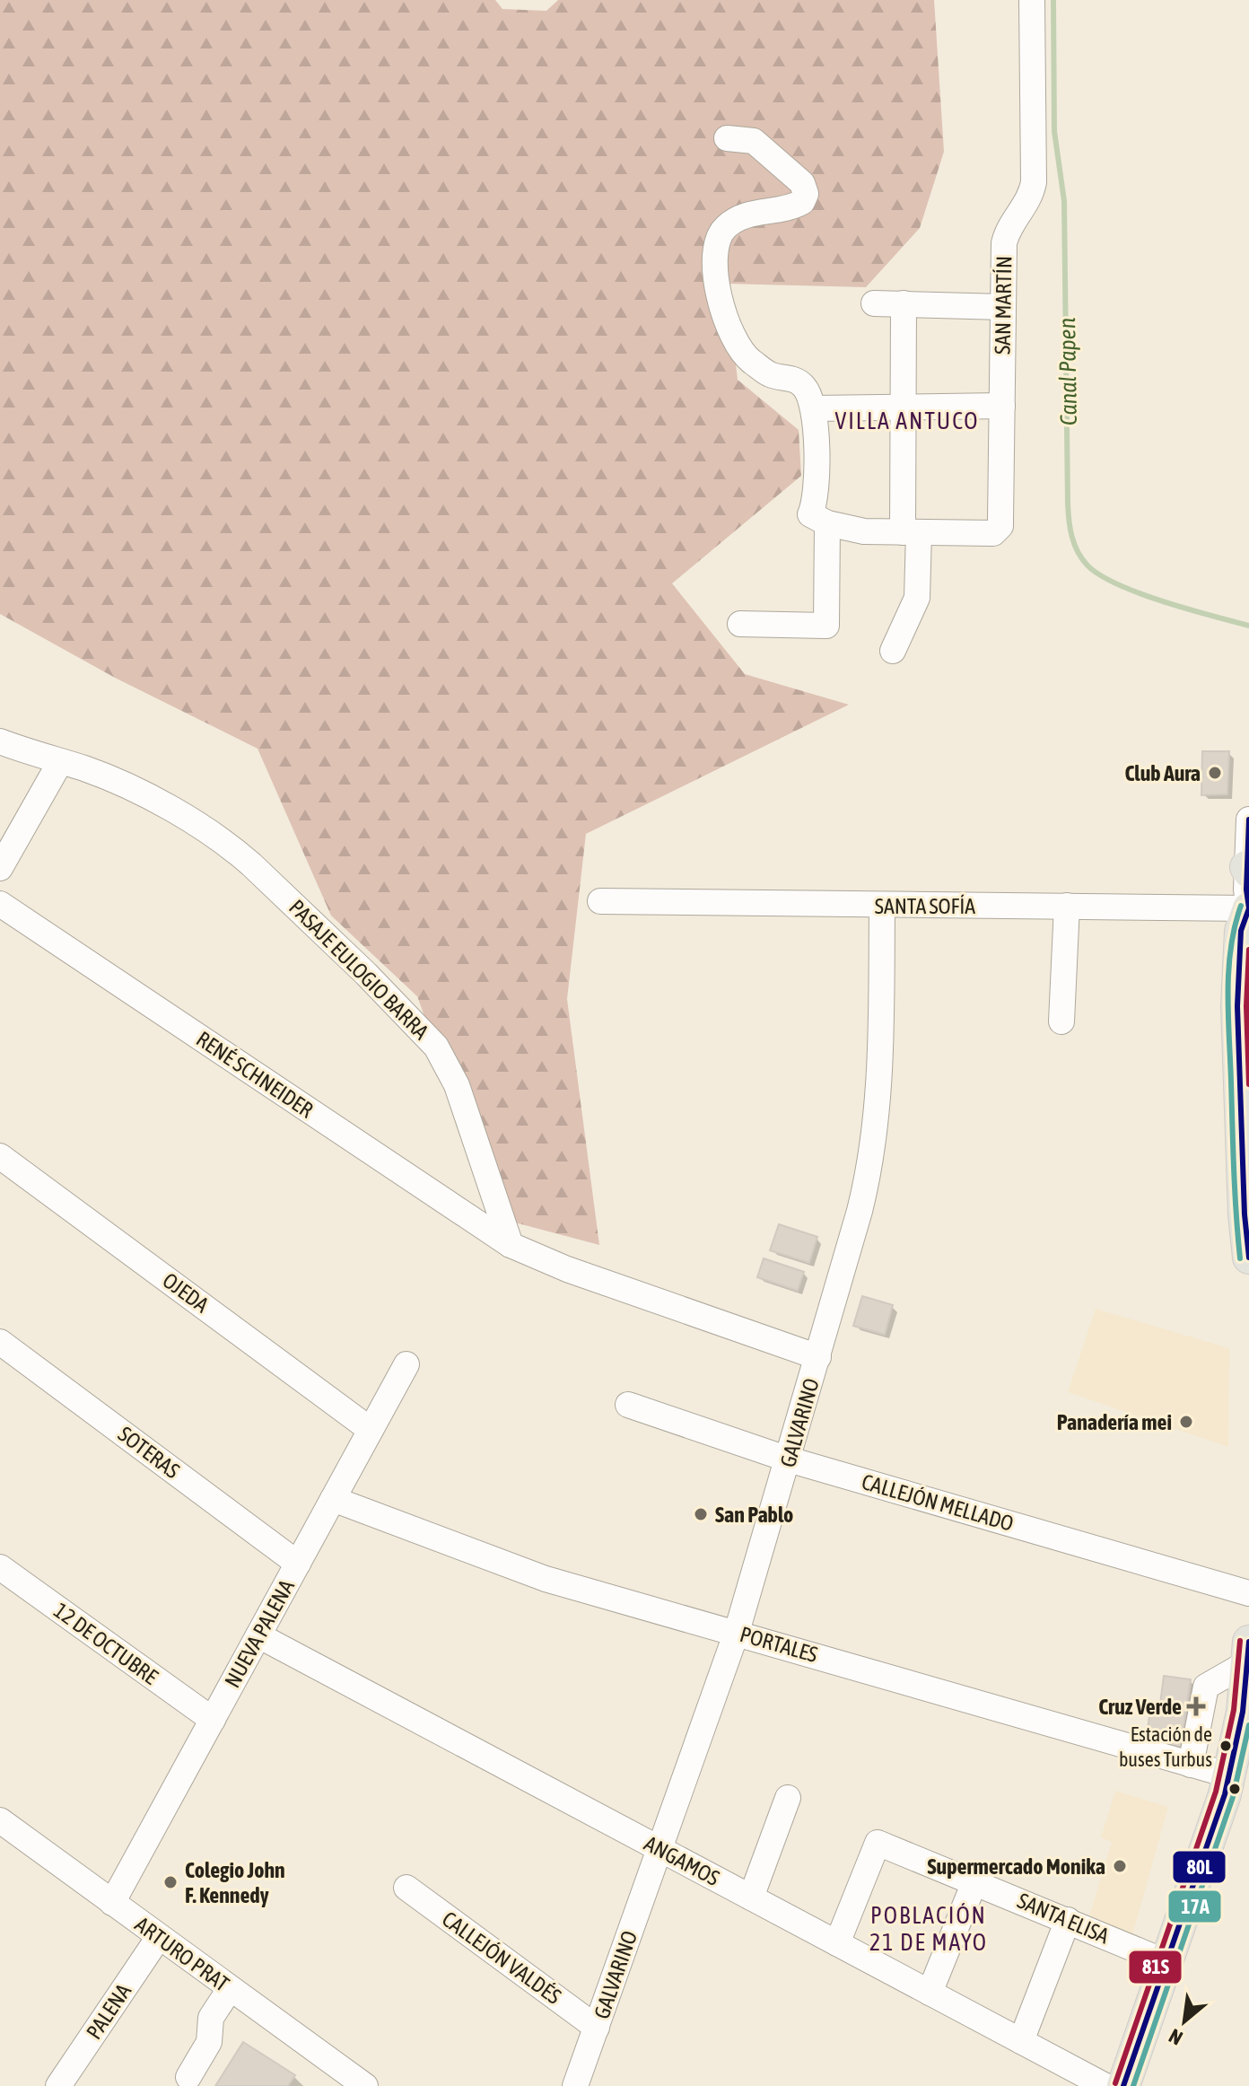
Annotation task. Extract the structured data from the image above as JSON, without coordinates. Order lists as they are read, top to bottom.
{
  "streets": {
    "street": [
      "SAN MARTÍN",
      "SANTA SOFÍA",
      "PASAJE EULOGIO BARRA",
      "RENÉ SCHNEIDER",
      "OJEDA",
      "GALVARINO",
      "SOTERAS",
      "CALLEJÓN MELLADO",
      "NUEVA PALENA",
      "12 DE OCTUBRE",
      "PORTALES",
      "ANGAMOS",
      "SANTA ELISA",
      "ARTURO PRAT",
      "CALLEJÓN VALDÉS",
      "PALENA"
    ]
  },
  "crossings": [
    ["SANTA SOFÍA", "GALVARINO"],
    ["PASAJE EULOGIO BARRA", "RENÉ SCHNEIDER"],
    ["OJEDA", "NUEVA PALENA"],
    ["GALVARINO", "CALLEJÓN MELLADO"],
    ["GALVARINO", "PORTALES"],
    ["GALVARINO", "ANGAMOS"],
    ["GALVARINO", "CALLEJÓN VALDÉS"],
    ["SOTERAS", "NUEVA PALENA"],
    ["NUEVA PALENA", "12 DE OCTUBRE"],
    ["NUEVA PALENA", "PORTALES"],
    ["NUEVA PALENA", "ANGAMOS"],
    ["NUEVA PALENA", "ARTURO PRAT"],
    ["ANGAMOS", "SANTA ELISA"],
    ["ARTURO PRAT", "PALENA"]
  ],
  "districts": ["VILLA ANTUCO", "POBLACIÓN 21 DE MAYO"],
  "water": ["Canal Papen"],
  "places": {
    "other": [
      "Club Aura",
      "Panadería mei",
      "San Pablo",
      "Estación de buses Turbus",
      "Supermercado Monika",
      "Colegio John F. Kennedy"
    ],
    "health": ["Cruz Verde"]
  },
  "lines": ["transit line 80L", "transit line 17A", "transit line 81S"],
  "north": "bottom left"
}
